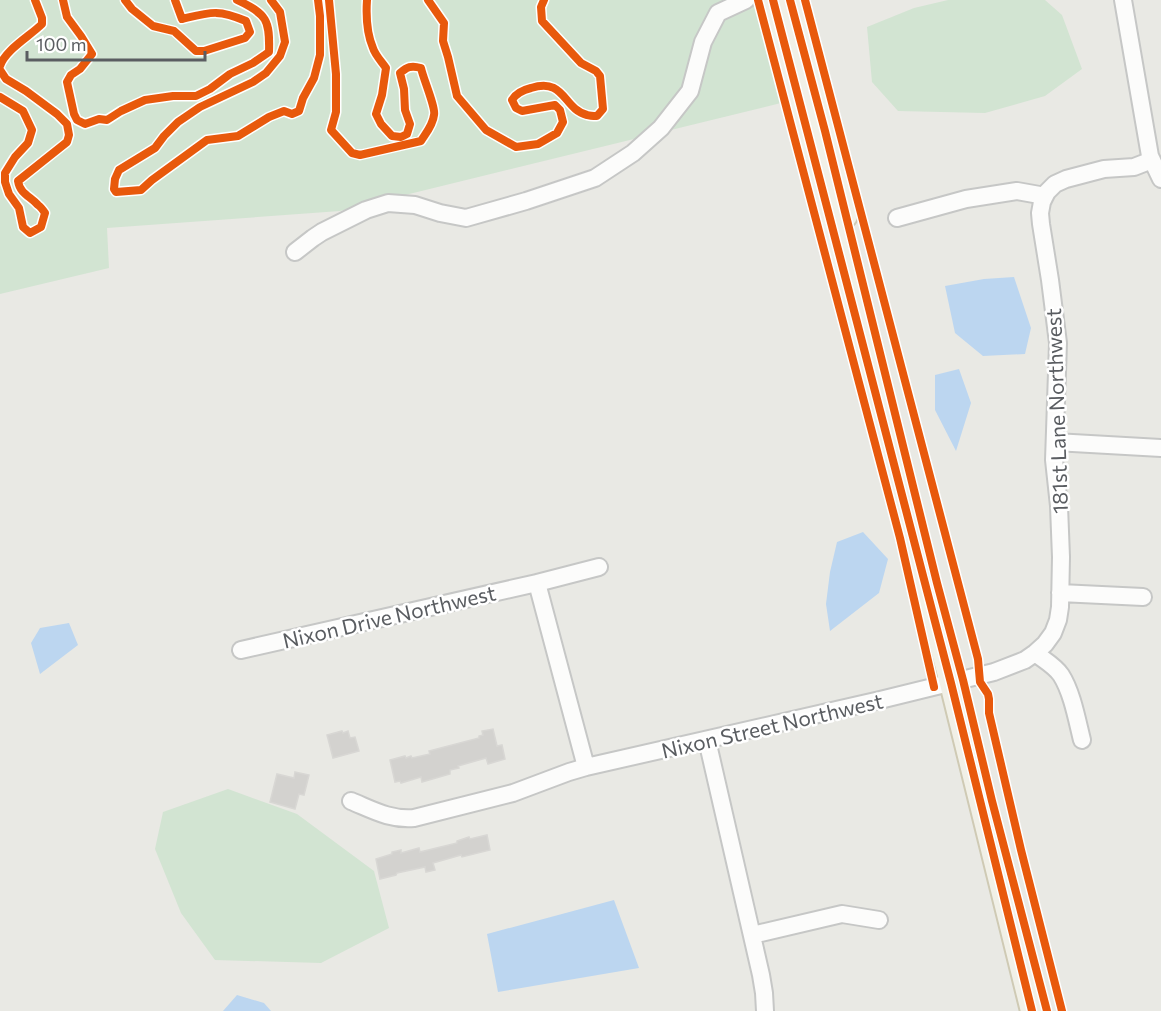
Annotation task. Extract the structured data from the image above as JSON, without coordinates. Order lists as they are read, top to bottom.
{
  "streets": {
    "street": ["181st Lane Northwest", "Nixon Drive Northwest", "Nixon Street Northwest"]
  },
  "crossings": [
    ["181st Lane Northwest", "Nixon Street Northwest"]
  ],
  "scale_bar": "100 m"
}
